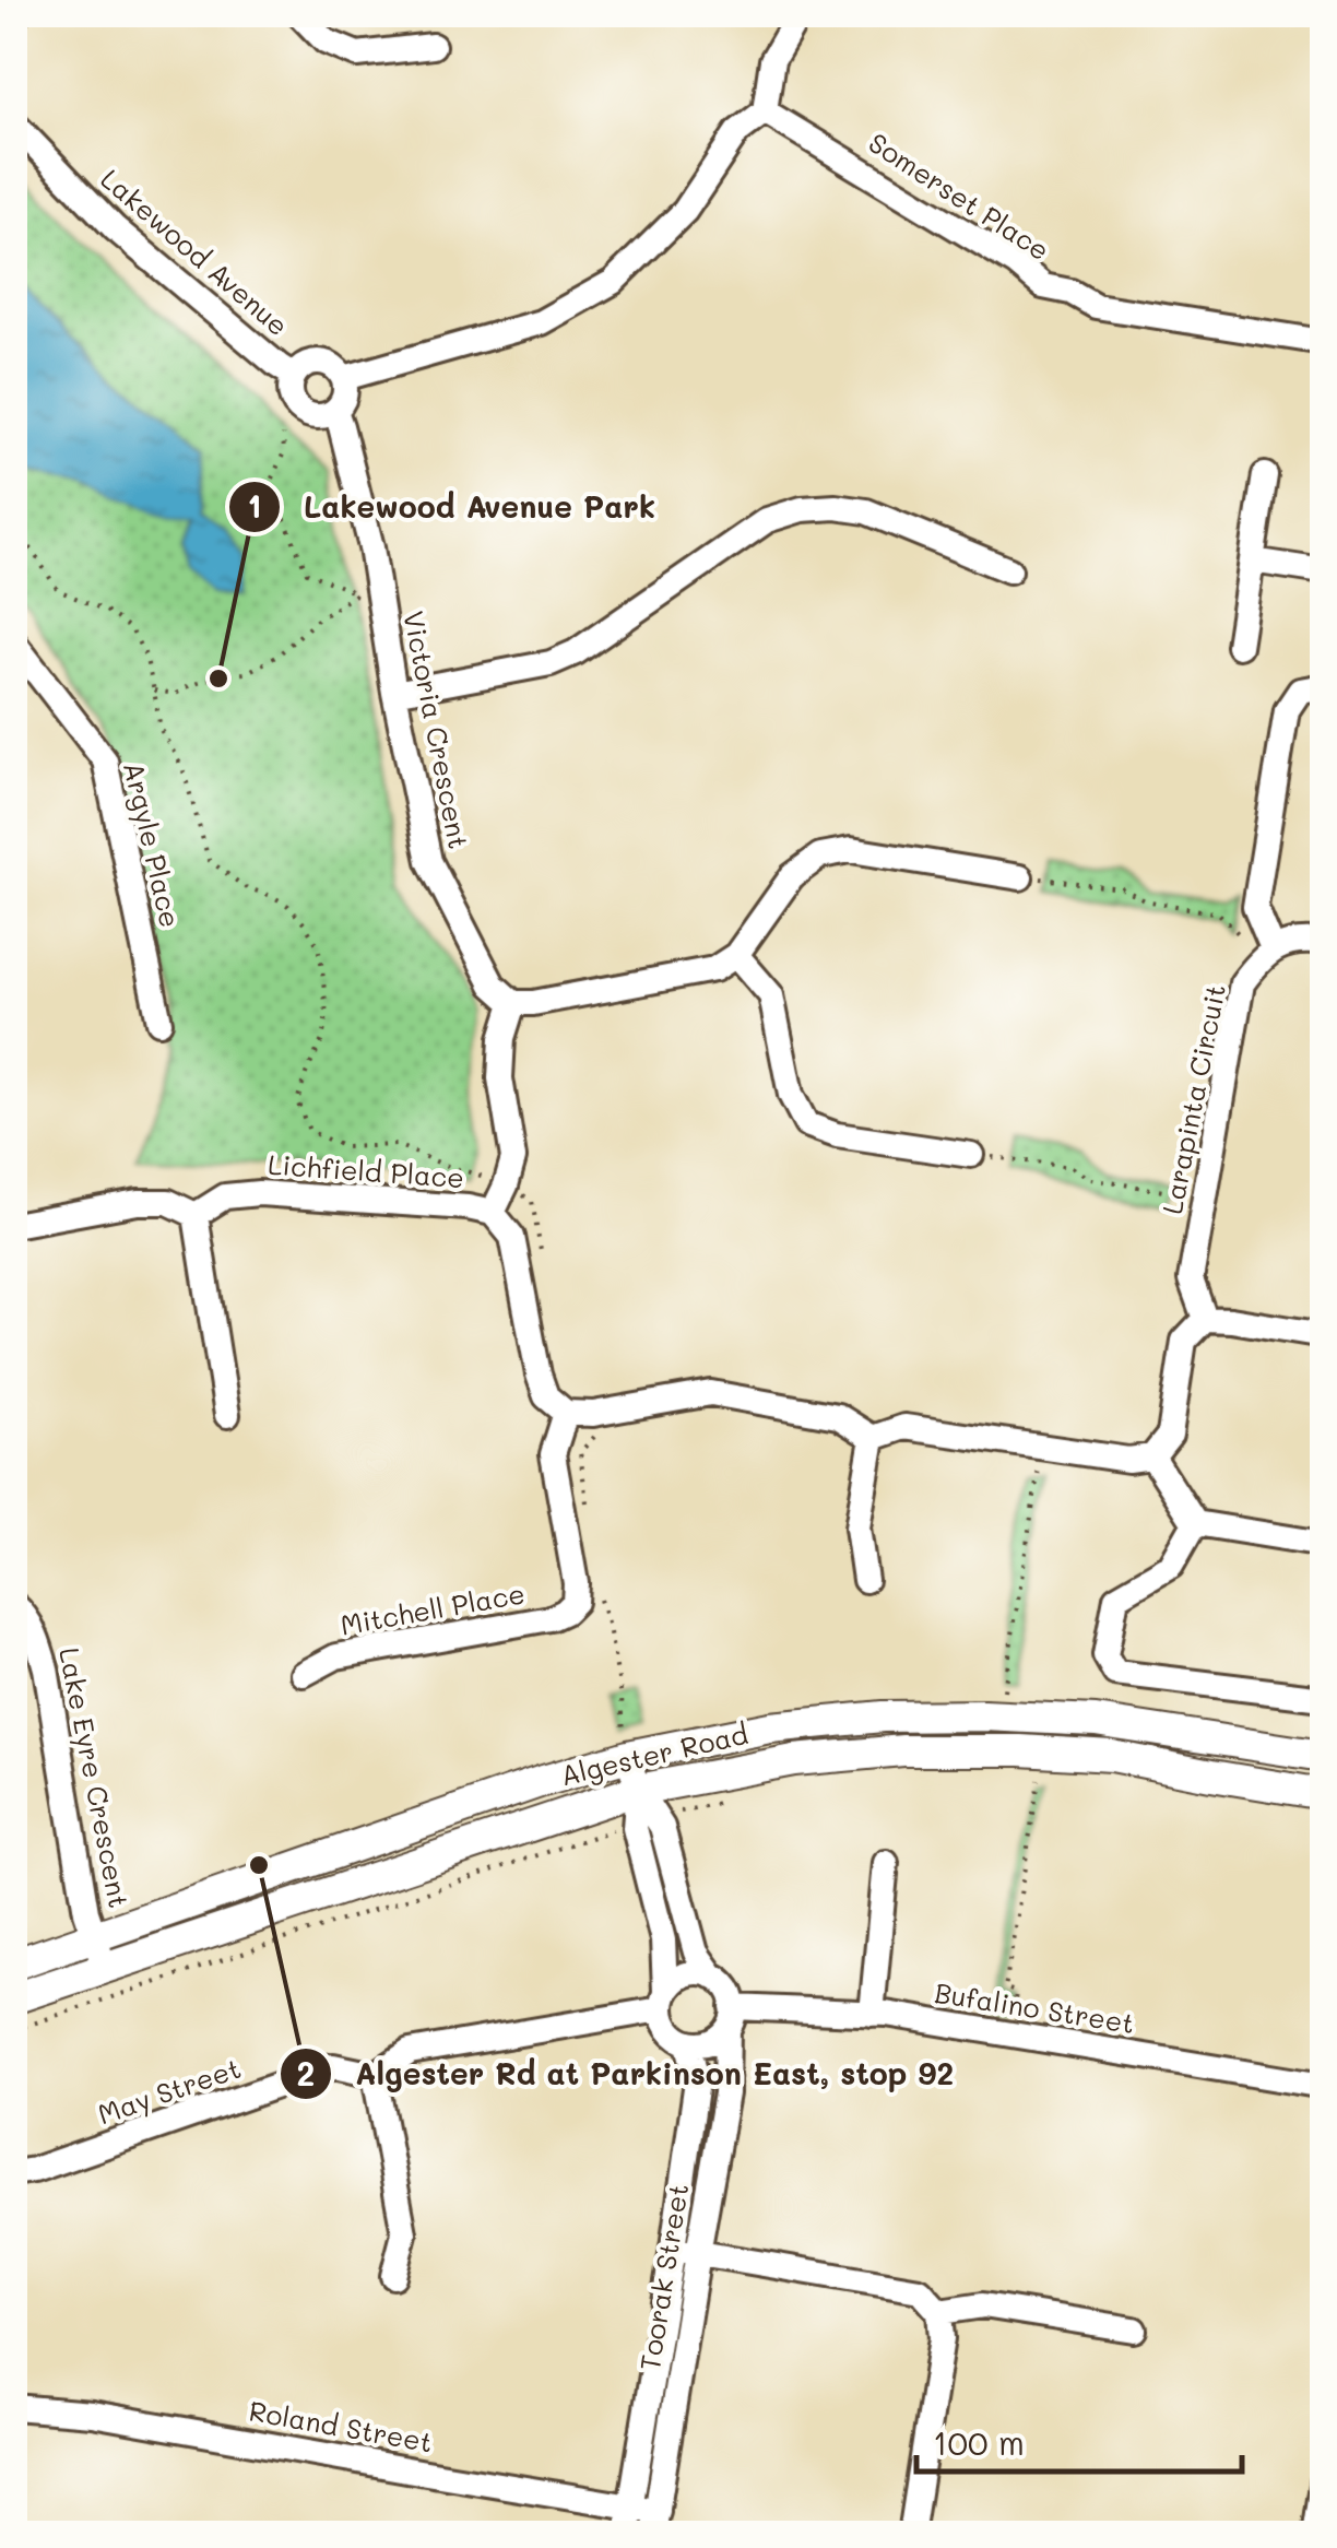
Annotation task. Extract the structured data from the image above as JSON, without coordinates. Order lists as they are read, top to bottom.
{
  "streets": {
    "main road": ["Algester Road"],
    "street": [
      "Somerset Place",
      "Lakewood Avenue",
      "Victoria Crescent",
      "Argyle Place",
      "Larapinta Circuit",
      "Lichfield Place",
      "Mitchell Place",
      "Lake Eyre Crescent",
      "Bufalino Street",
      "May Street",
      "Toorak Street",
      "Roland Street"
    ]
  },
  "crossings": [
    ["Lakewood Avenue", "Victoria Crescent"],
    ["Lichfield Place", "Mitchell Place"],
    ["Algester Road", "Lake Eyre Crescent"],
    ["Bufalino Street", "Toorak Street"],
    ["Toorak Street", "Roland Street"]
  ],
  "places": ["Lakewood Avenue Park", "Algester Rd at Parkinson East, stop 92"],
  "scale_bar": "100 m"
}
